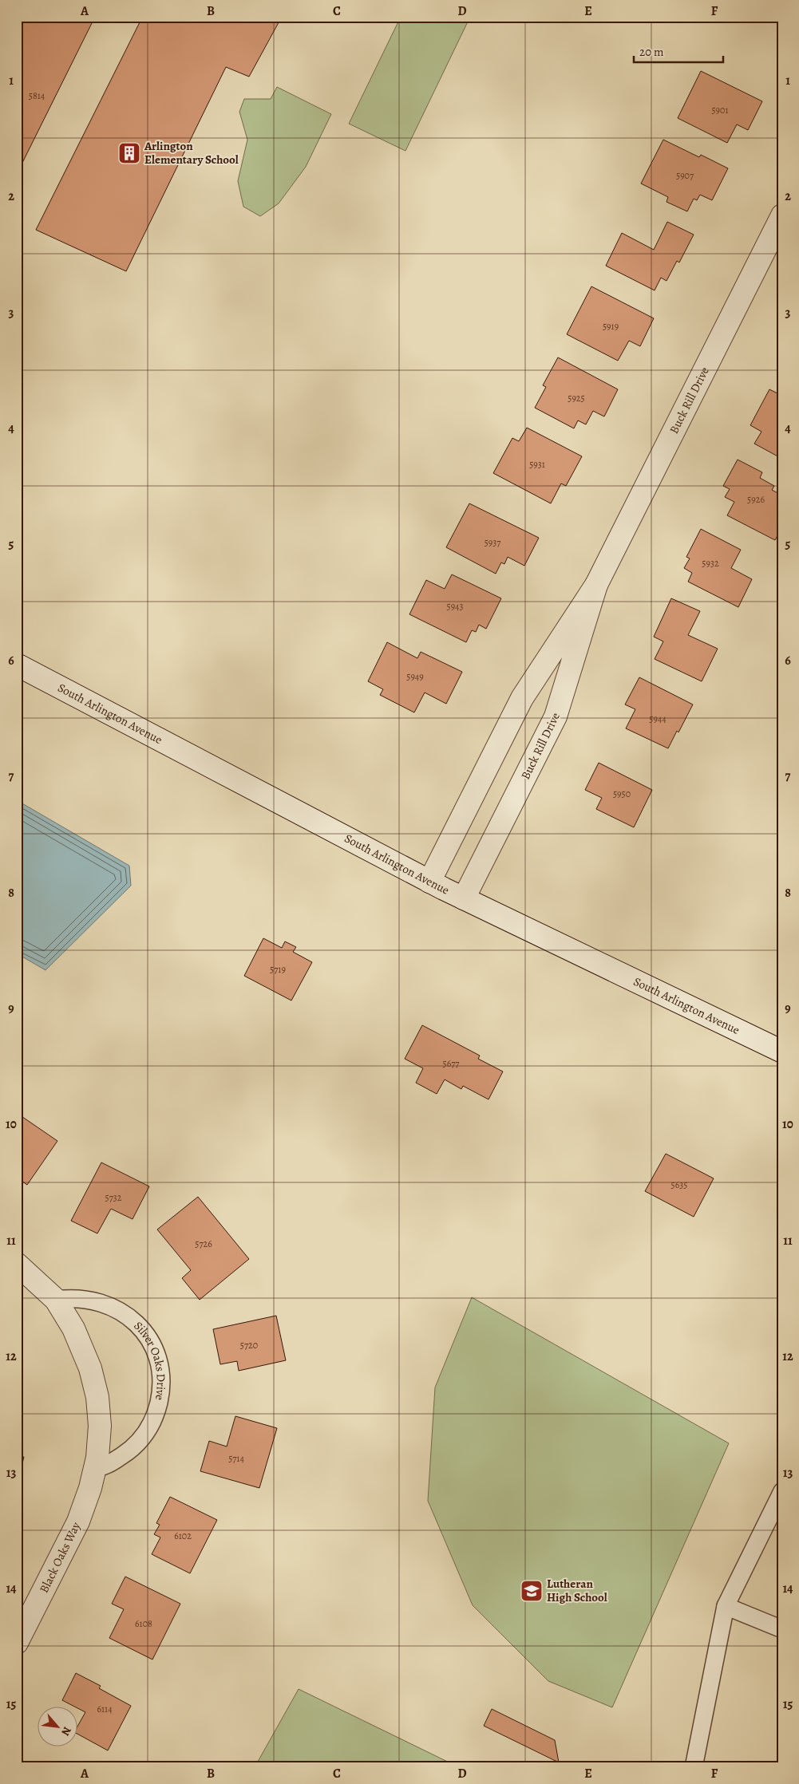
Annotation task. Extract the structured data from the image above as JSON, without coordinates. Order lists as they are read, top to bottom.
{
  "streets": {
    "street": ["Buck Rill Drive", "South Arlington Avenue", "Black Oaks Way"],
    "lane": ["Silver Oaks Drive"]
  },
  "crossings": [
    ["Buck Rill Drive", "South Arlington Avenue"],
    ["Silver Oaks Drive", "Black Oaks Way"]
  ],
  "places": {
    "building": ["Arlington Elementary School"],
    "school or university": ["Lutheran High School"]
  },
  "house_numbers": [
    "5814",
    "5901",
    "5907",
    "5919",
    "5925",
    "5931",
    "5926",
    "5937",
    "5932",
    "5943",
    "5949",
    "5944",
    "5950",
    "5719",
    "5677",
    "5635",
    "5732",
    "5726",
    "5720",
    "5714",
    "6102",
    "6108",
    "6114"
  ],
  "scale_bar": "20 m",
  "north": "bottom right",
  "grid": {
    "columns": [
      "A",
      "B",
      "C",
      "D",
      "E",
      "F"
    ],
    "rows": [
      "1",
      "2",
      "3",
      "4",
      "5",
      "6",
      "7",
      "8",
      "9",
      "10",
      "11",
      "12",
      "13",
      "14",
      "15"
    ]
  }
}
